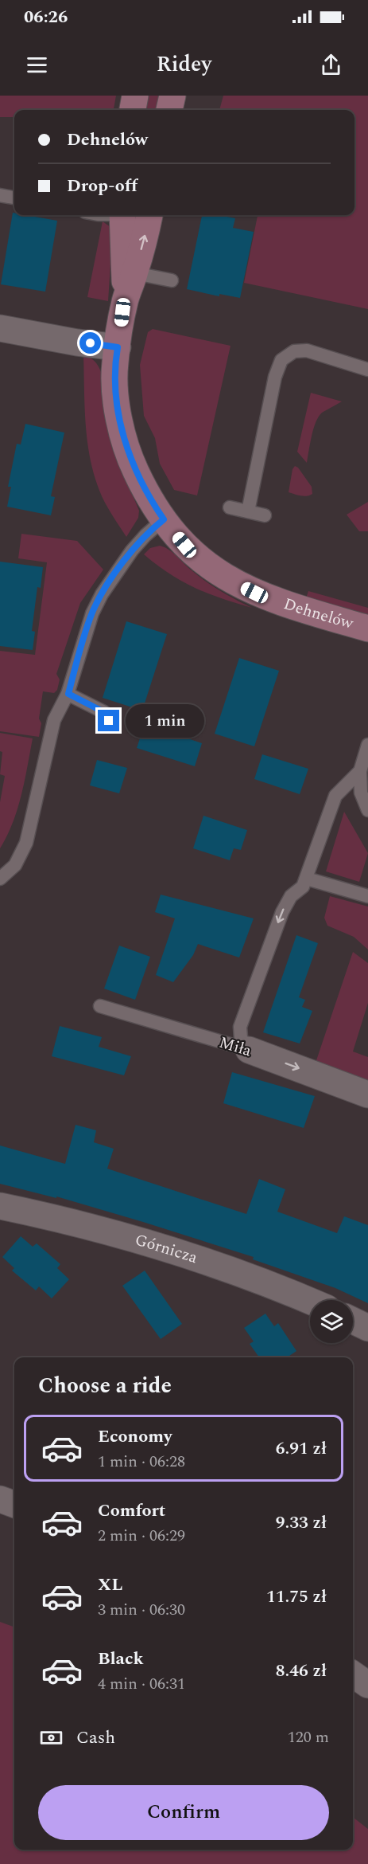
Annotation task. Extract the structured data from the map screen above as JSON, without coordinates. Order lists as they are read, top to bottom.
{
  "streets": {
    "street": ["Dehnelów", "Miła", "Górnicza"]
  },
  "page": {
    "status": "06:26",
    "header": "Ridey",
    "banner": ["Dehnelów", "Drop-off"],
    "bubble": "1 min",
    "heading": "Choose a ride",
    "list": [
      {
        "name": "Economy",
        "note": "1 min · 06:28",
        "value": "6.91 zł"
      },
      {
        "name": "Comfort",
        "note": "2 min · 06:29",
        "value": "9.33 zł"
      },
      {
        "name": "XL",
        "note": "3 min · 06:30",
        "value": "11.75 zł"
      },
      {
        "name": "Black",
        "note": "4 min · 06:31",
        "value": "8.46 zł"
      }
    ],
    "pay": ["Cash", "120 m"],
    "buttons": "Confirm"
  }
}
